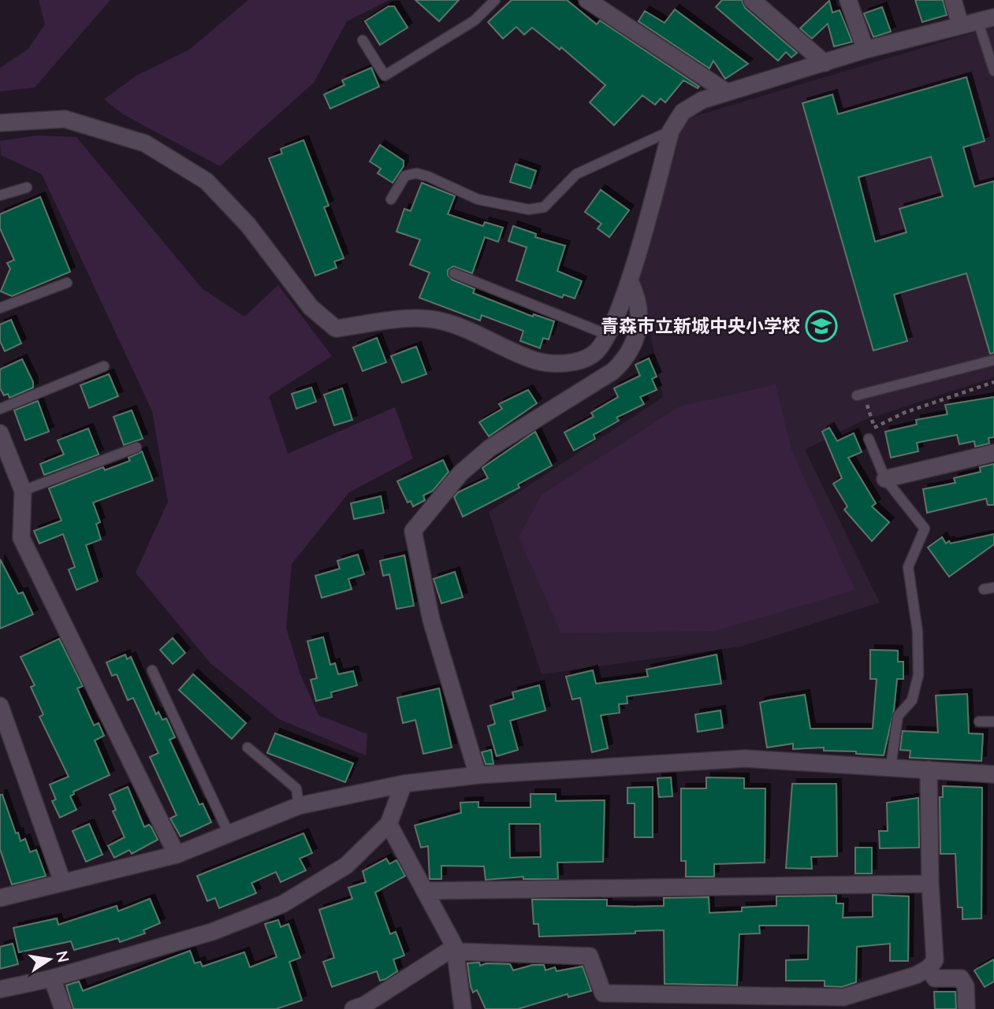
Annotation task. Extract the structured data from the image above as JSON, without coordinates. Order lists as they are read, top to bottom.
{
  "places": {
    "school or university": ["青森市立新城中央小学校"]
  },
  "north": "right"
}
